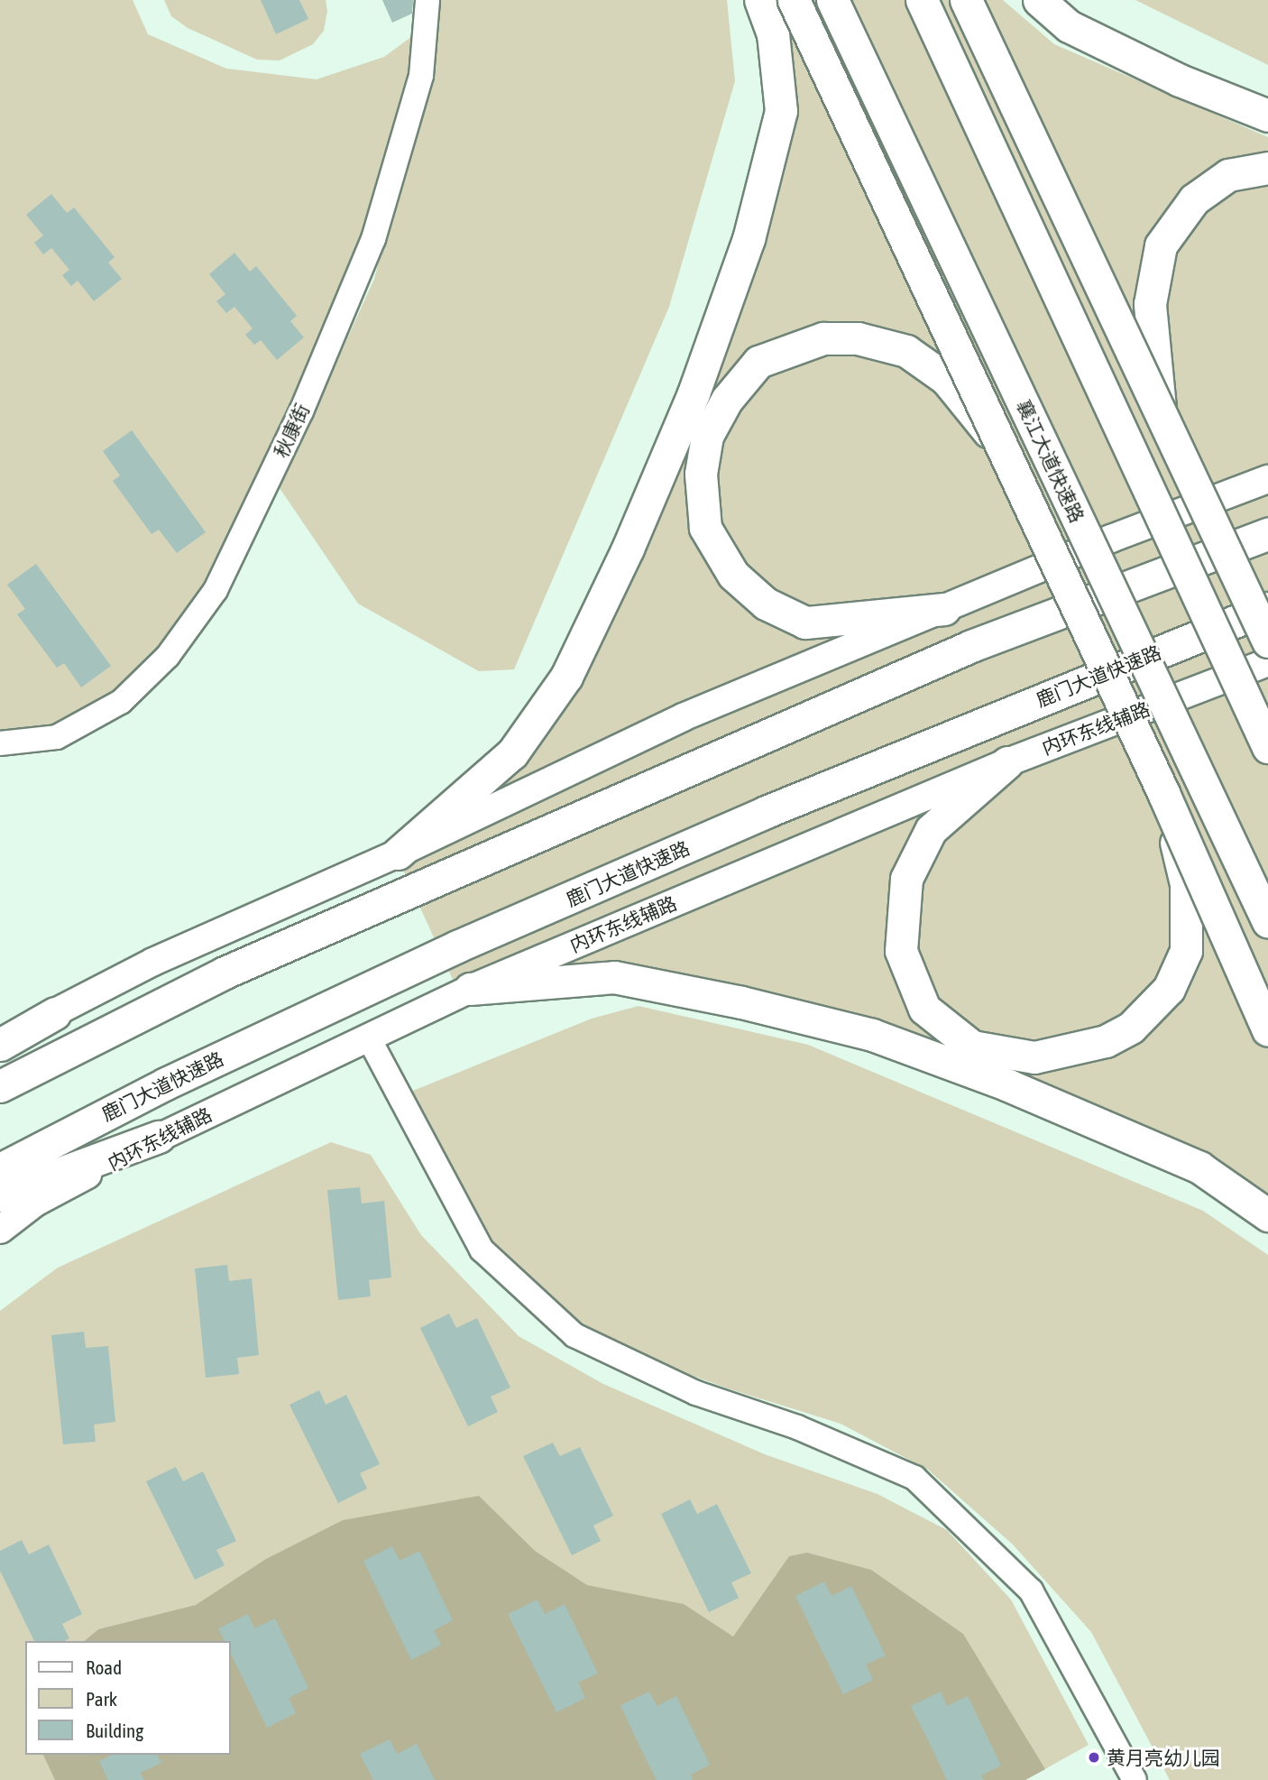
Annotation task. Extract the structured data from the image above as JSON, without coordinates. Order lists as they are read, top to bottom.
{
  "streets": {
    "highway": ["襄江大道快速路", "鹿门大道快速路"],
    "main road": ["内环东线辅路"],
    "street": ["秋康街"]
  },
  "places": ["黄月亮幼儿园"],
  "legend": ["Road", "Park", "Building"]
}
